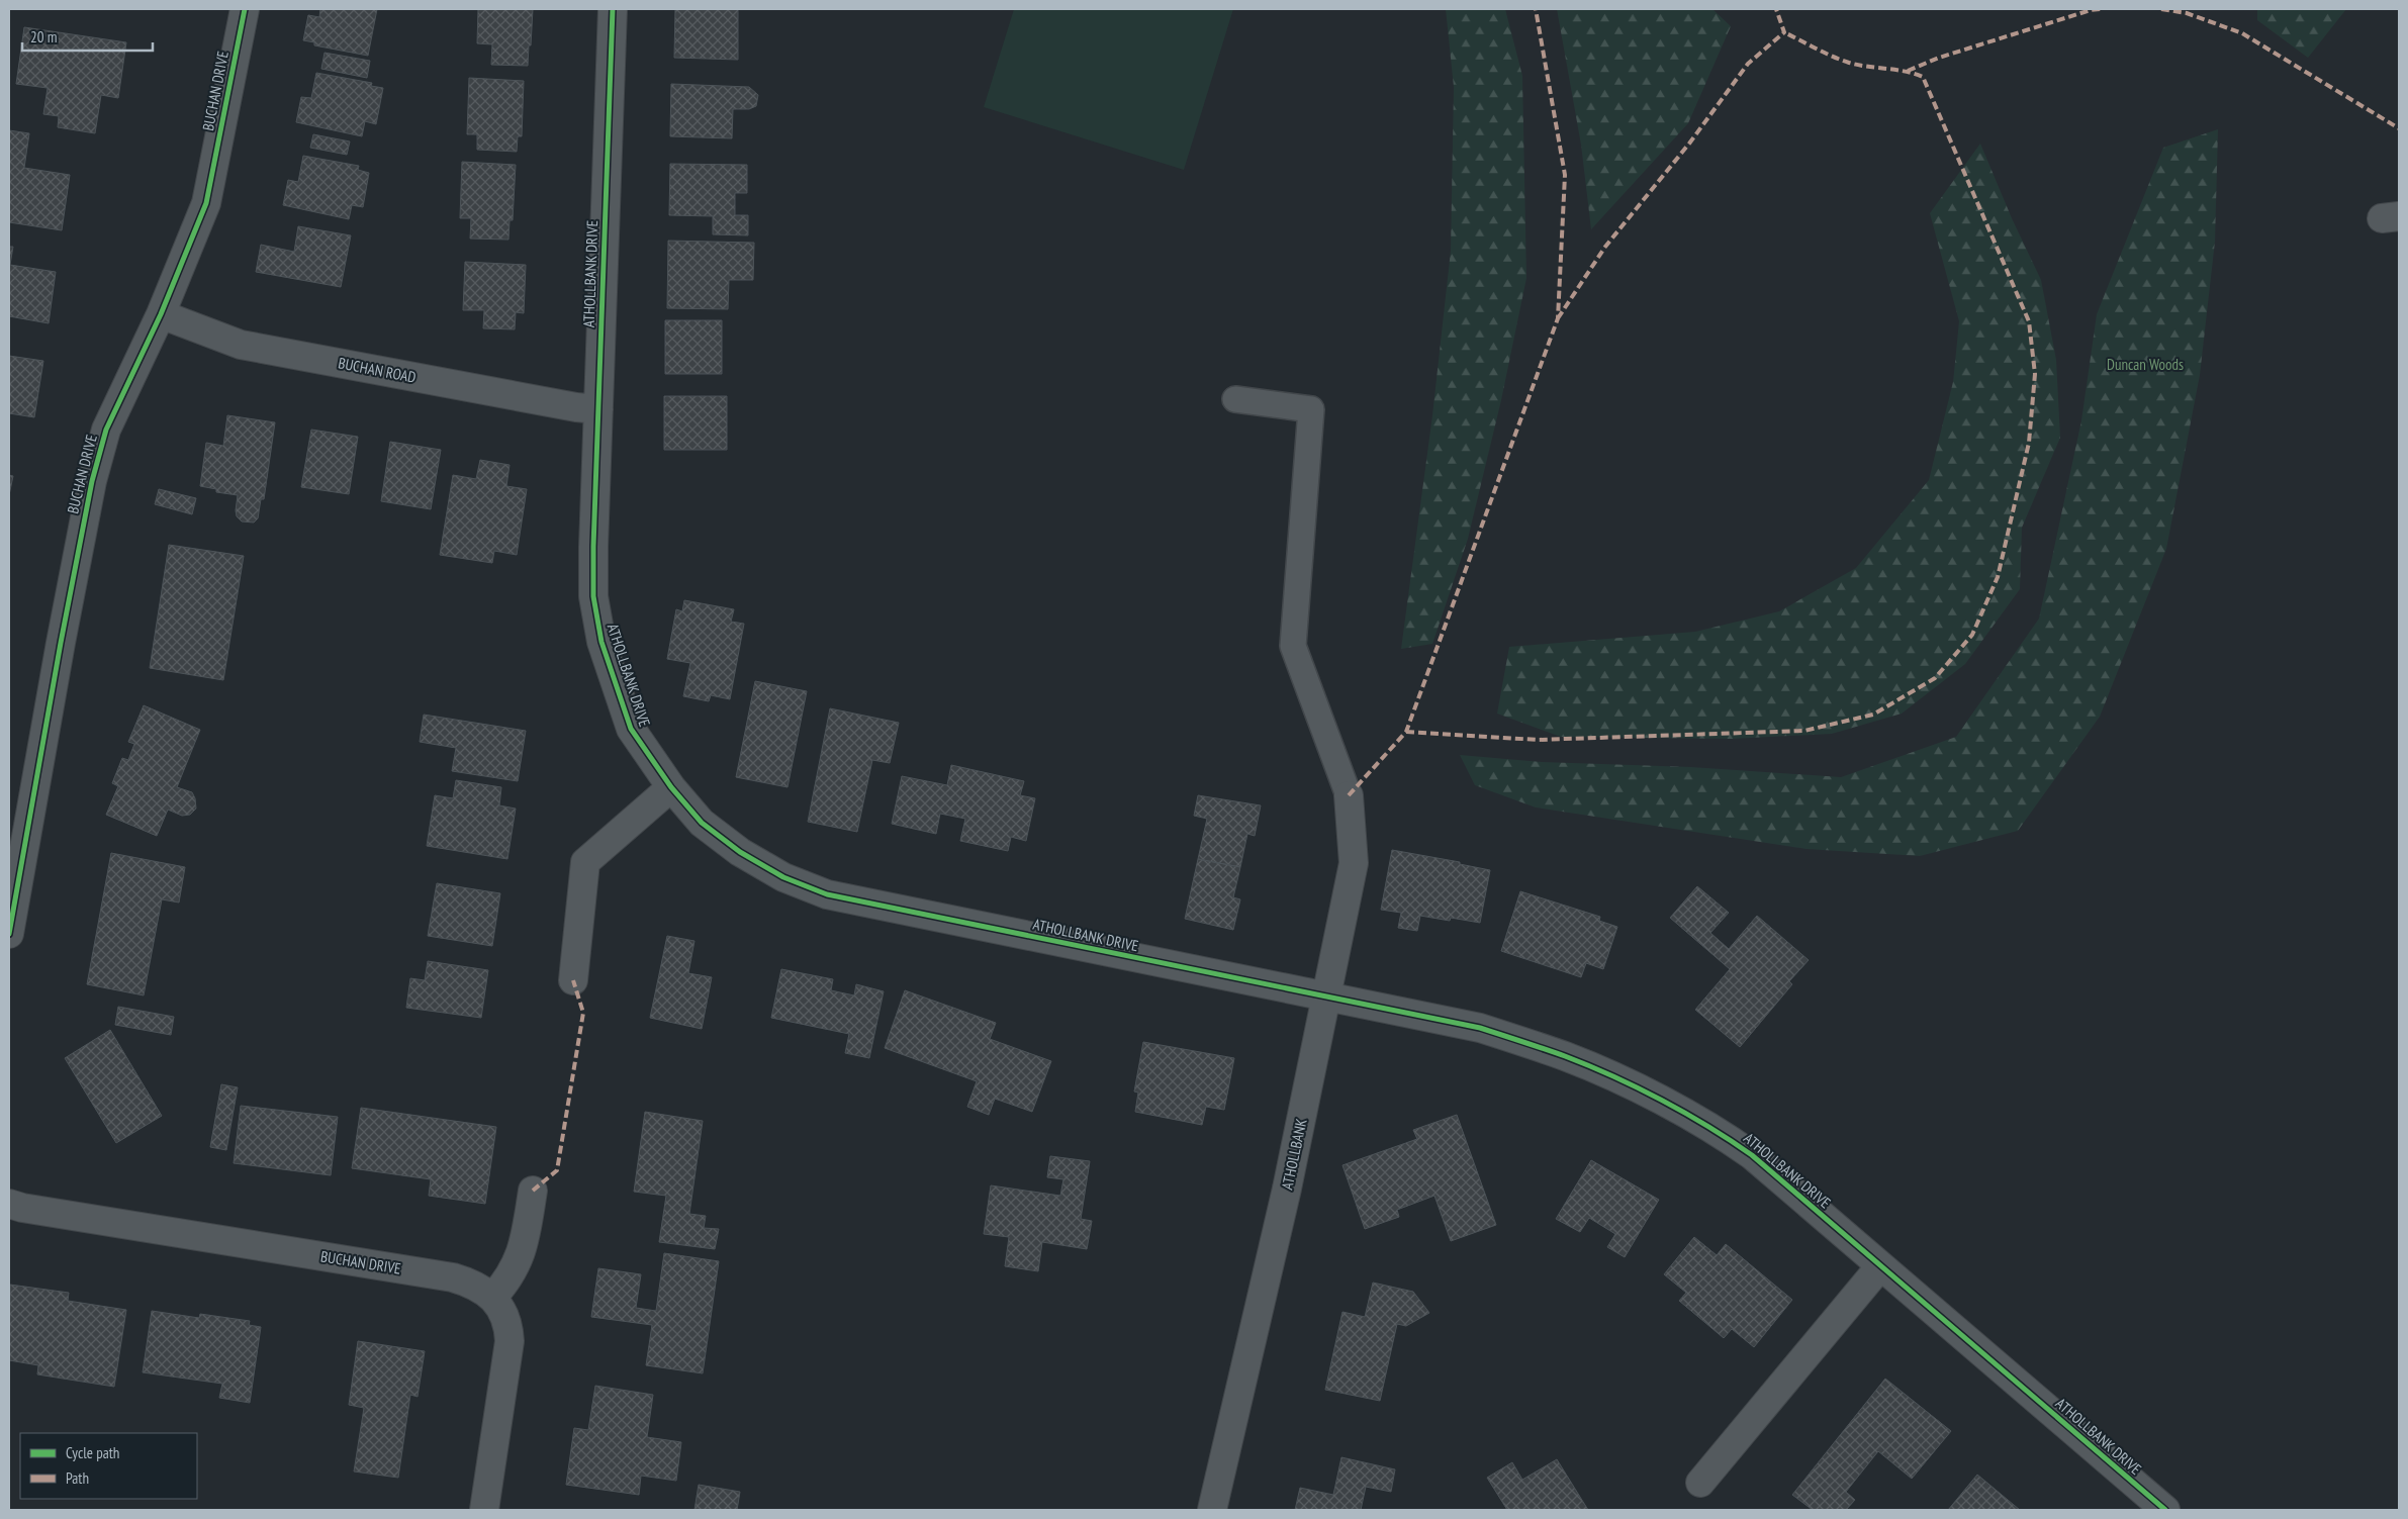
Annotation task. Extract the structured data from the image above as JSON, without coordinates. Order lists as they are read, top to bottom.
{
  "streets": {
    "street": [
      "BUCHAN DRIVE",
      "ATHOLLBANK DRIVE",
      "BUCHAN ROAD",
      "ATHOLLBANK"
    ]
  },
  "crossings": [
    ["BUCHAN DRIVE", "BUCHAN ROAD"],
    ["ATHOLLBANK DRIVE", "BUCHAN ROAD"],
    ["ATHOLLBANK DRIVE", "ATHOLLBANK"]
  ],
  "parks": ["Duncan Woods"],
  "legend": ["Cycle path", "Path"],
  "scale_bar": "20 m"
}
